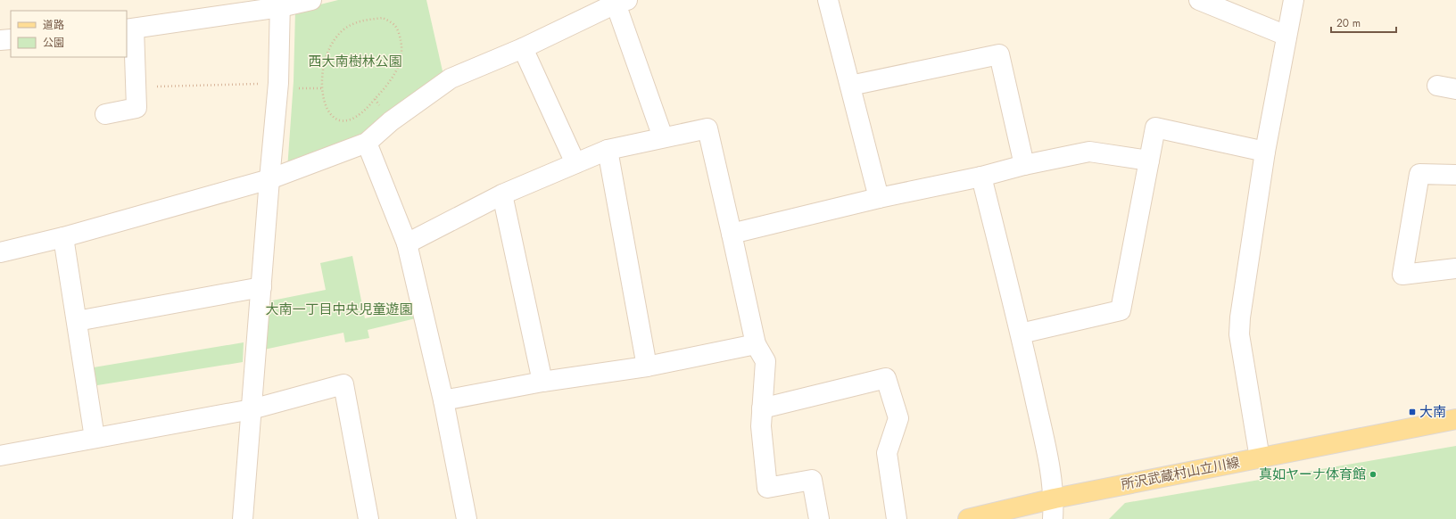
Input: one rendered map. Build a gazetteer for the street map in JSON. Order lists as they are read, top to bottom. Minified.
{"streets":{"main road":["所沢武蔵村山立川線"]},"parks":["西大南樹林公園","大南一丁目中央児童遊園"],"places":{"transit":["大南"],"other":["真如ヤーナ体育館"]},"legend":["道路","公園"],"scale_bar":"20 m"}
